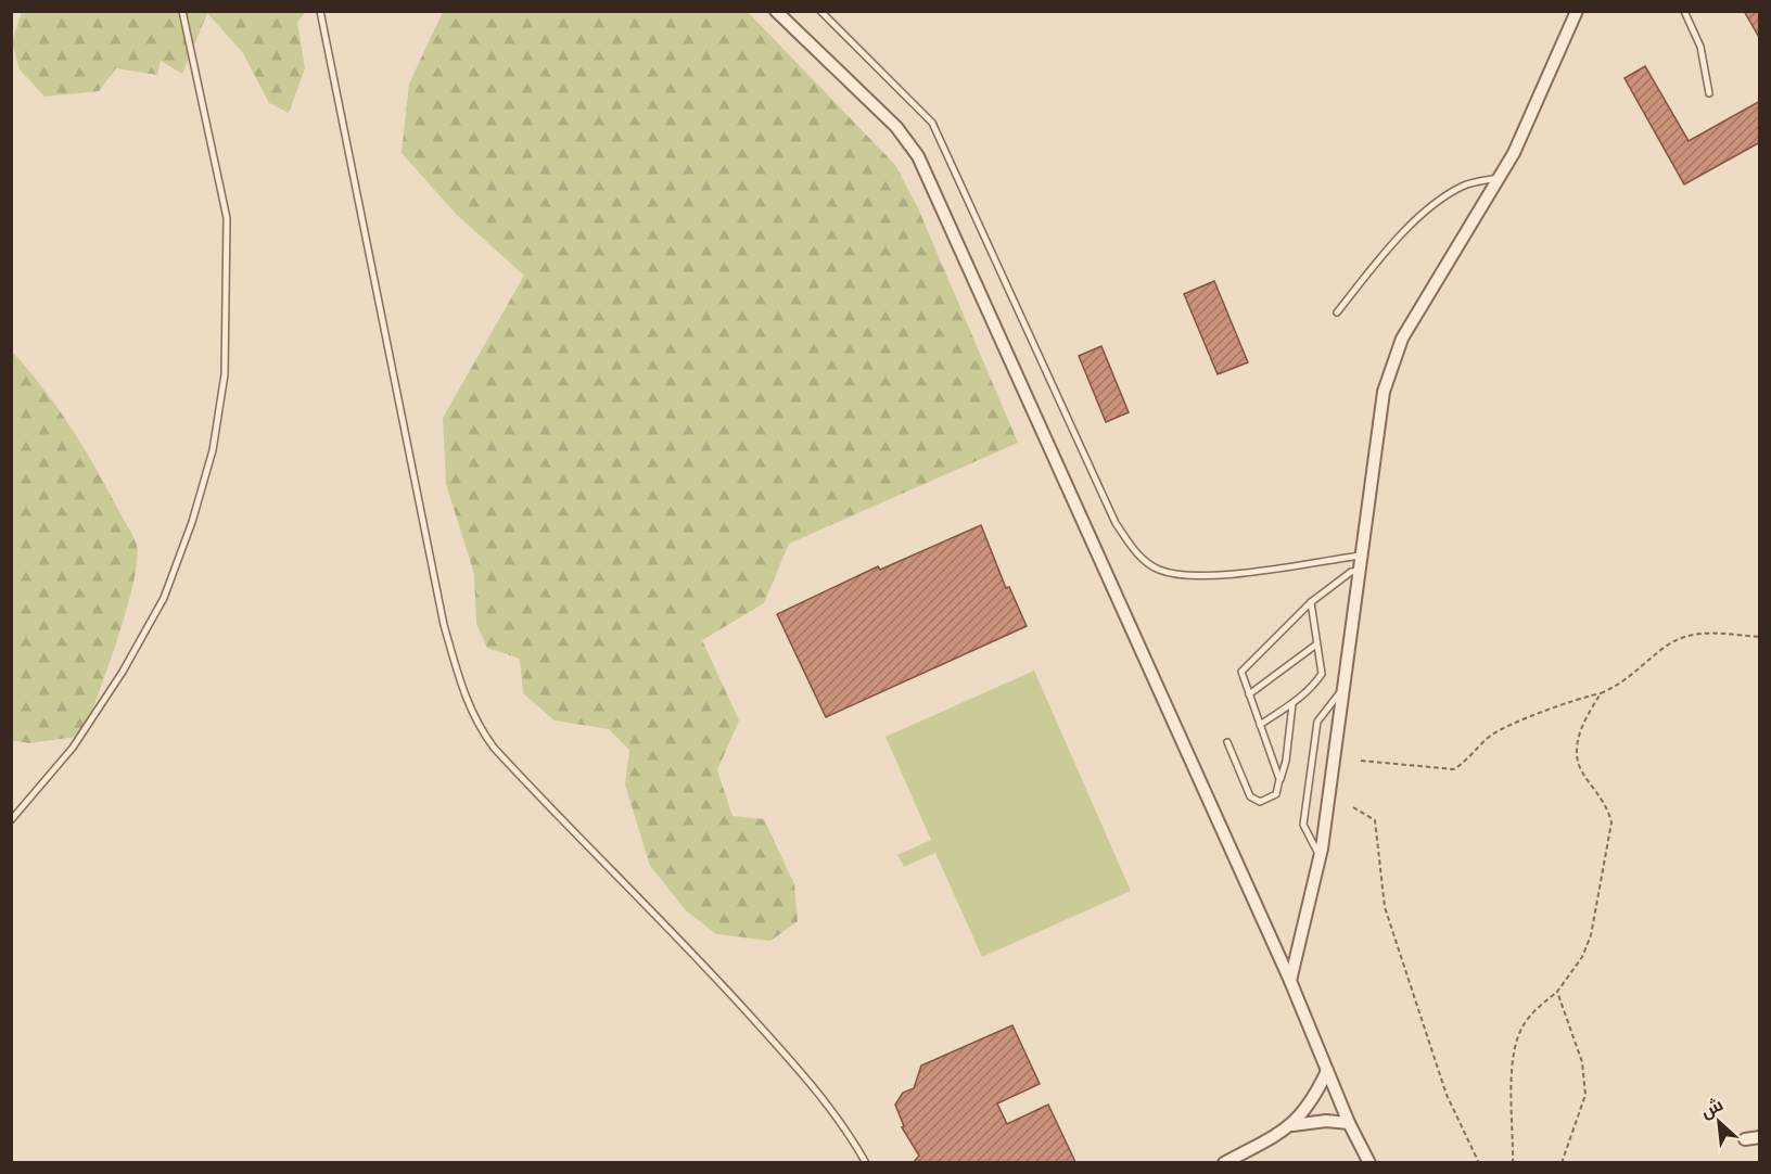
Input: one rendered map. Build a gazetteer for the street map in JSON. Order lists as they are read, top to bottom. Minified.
{"north":"top left"}
